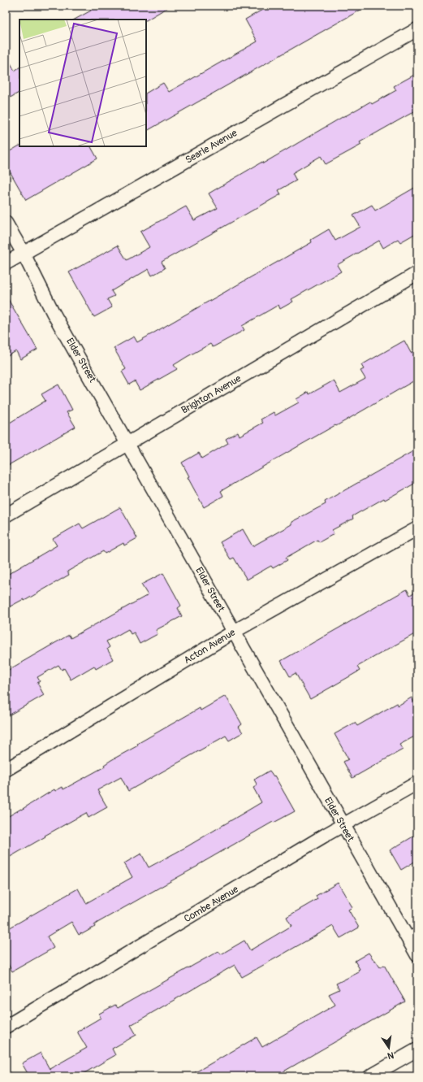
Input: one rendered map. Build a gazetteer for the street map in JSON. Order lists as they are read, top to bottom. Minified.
{"streets":{"street":["Searle Avenue","Elder Street","Brighton Avenue","Acton Avenue","Combe Avenue"]},"crossings":[["Searle Avenue","Elder Street"],["Elder Street","Brighton Avenue"],["Elder Street","Acton Avenue"],["Elder Street","Combe Avenue"]],"north":"bottom"}
